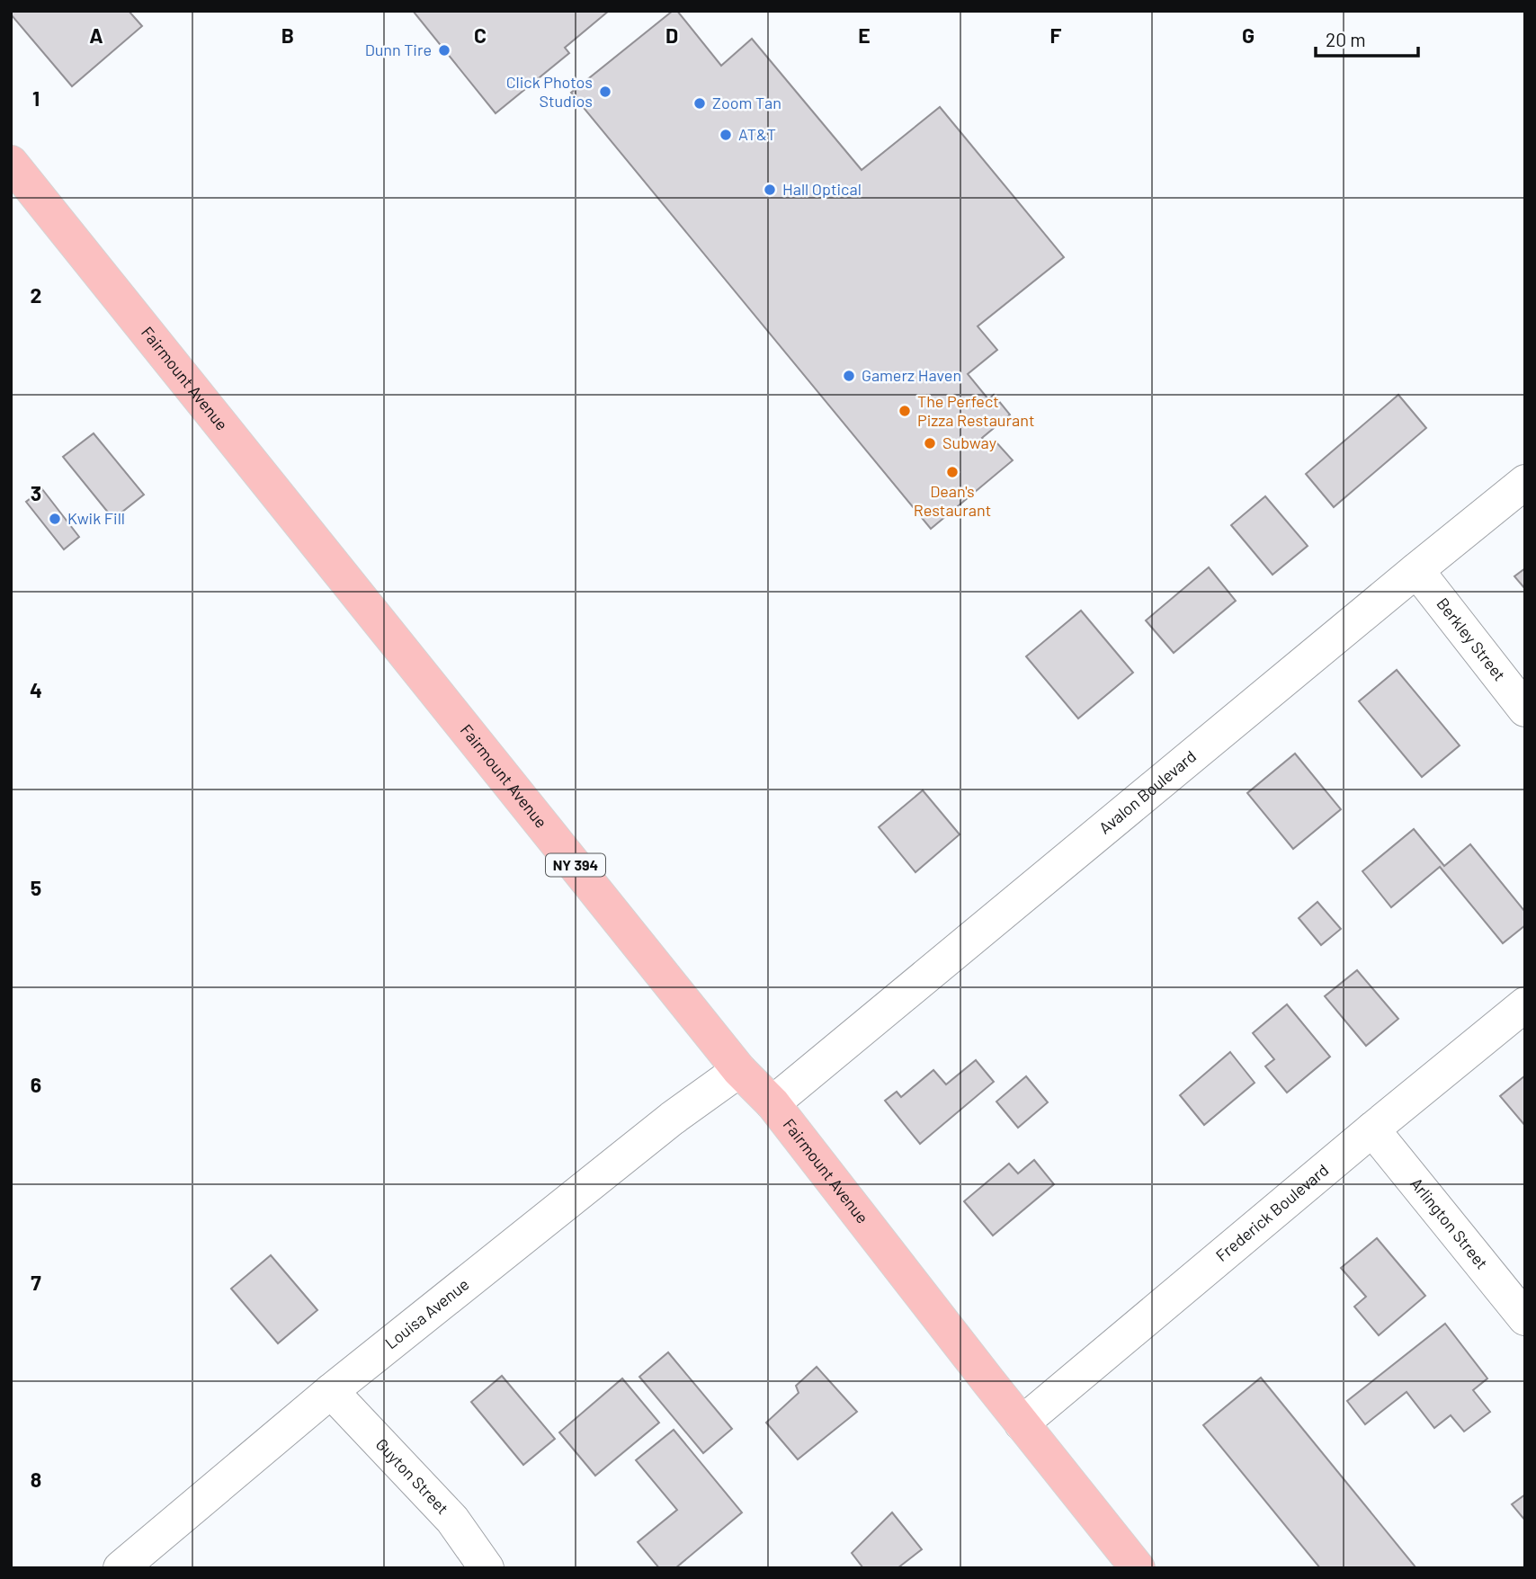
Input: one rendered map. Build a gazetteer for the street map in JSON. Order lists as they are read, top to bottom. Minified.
{"streets":{"main road":["Fairmount Avenue","NY 394"],"street":["Berkley Street","Avalon Boulevard","Frederick Boulevard","Arlington Street","Louisa Avenue","Guyton Street"]},"crossings":[["Fairmount Avenue","Avalon Boulevard"],["Fairmount Avenue","Frederick Boulevard"],["Fairmount Avenue","Louisa Avenue"],["Berkley Street","Avalon Boulevard"],["Frederick Boulevard","Arlington Street"],["Louisa Avenue","Guyton Street"]],"places":["Dunn Tire","Click Photos Studios","Zoom Tan","AT&T","Hall Optical","Gamerz Haven","The Perfect Pizza Restaurant","Subway","Dean's Restaurant","Kwik Fill"],"scale_bar":"20 m","grid":{"columns":["A","B","C","D","E","F","G"],"rows":["1","2","3","4","5","6","7","8"]}}
